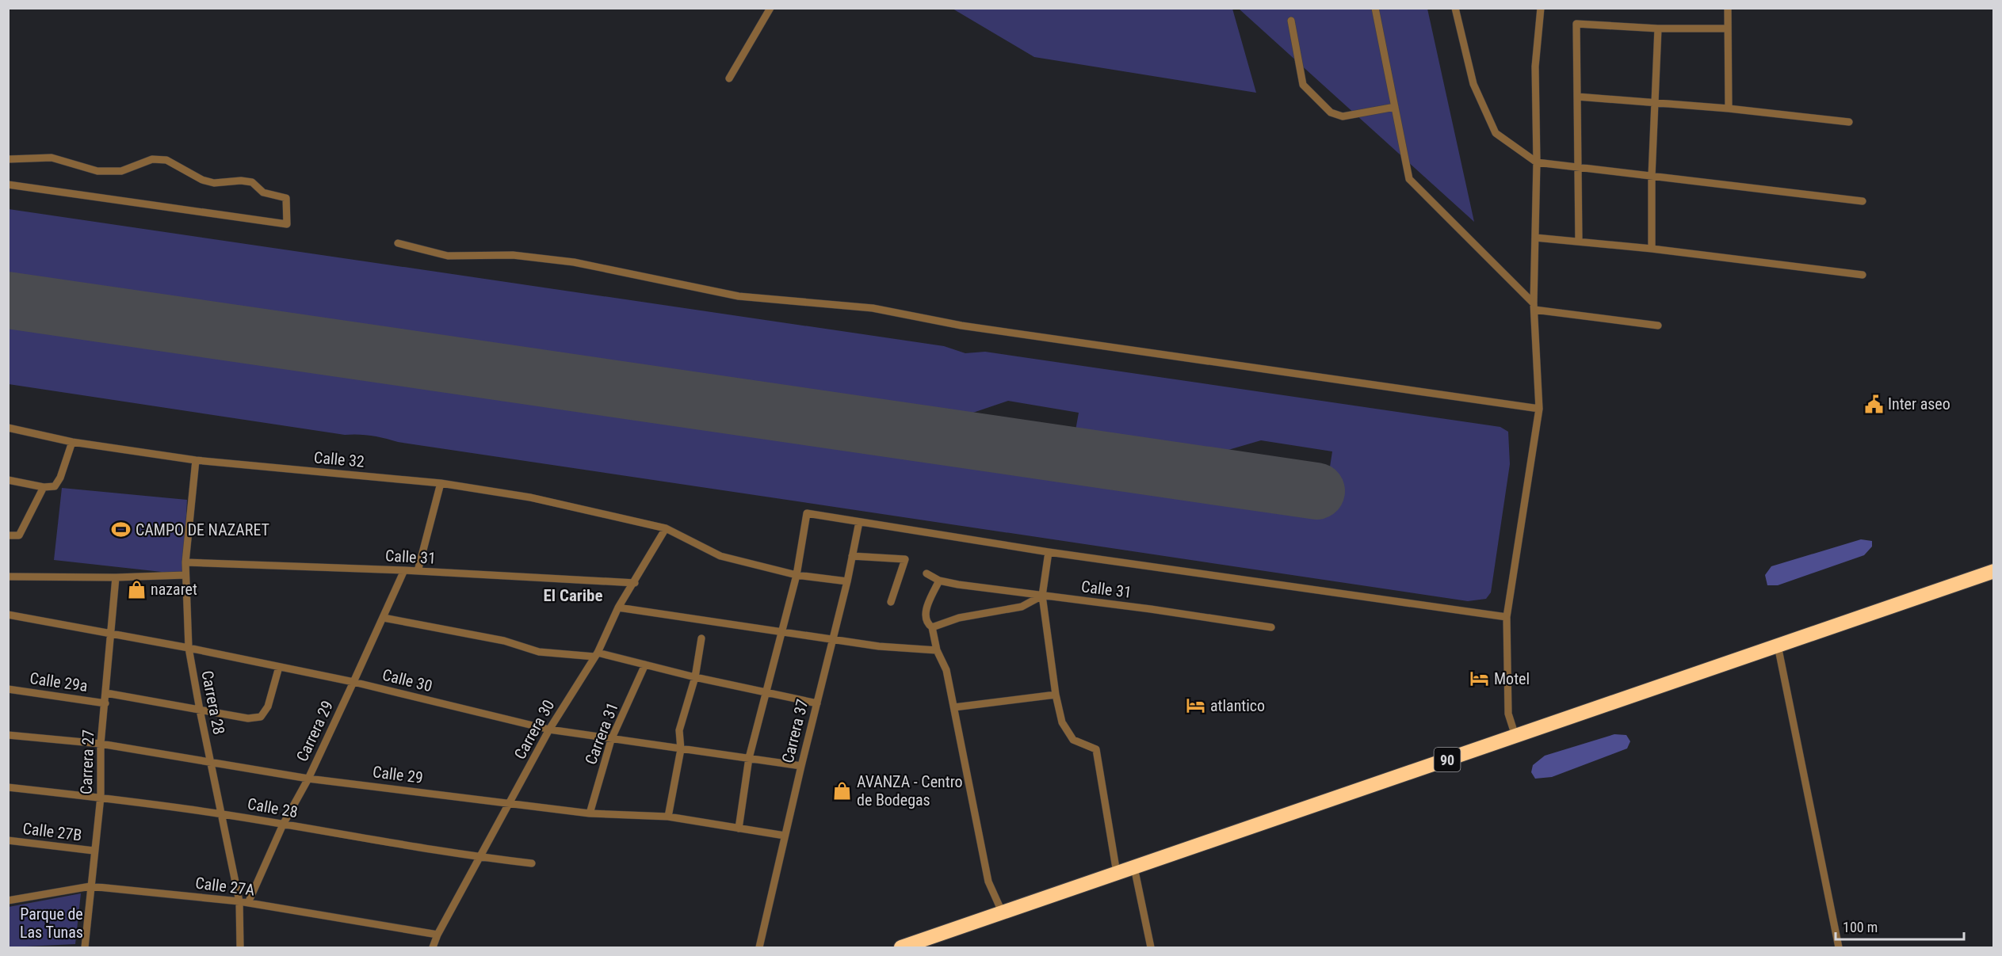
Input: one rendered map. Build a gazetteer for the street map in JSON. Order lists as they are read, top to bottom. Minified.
{"streets":{"highway":["90"],"street":["Calle 32","Calle 31","Calle 30","Calle 29a","Carrera 28","Carrera 30","Carrera 29","Carrera 37","Carrera 31","Carrera 27","Calle 29","Calle 28","Calle 27B","Calle 27A"]},"crossings":[["Calle 32","Carrera 28"],["Calle 32","Carrera 30"],["Calle 32","Carrera 37"],["Calle 31","Carrera 28"],["Calle 31","Carrera 30"],["Calle 31","Carrera 29"],["Calle 30","Carrera 28"],["Calle 30","Carrera 30"],["Calle 30","Carrera 29"],["Calle 30","Carrera 37"],["Calle 30","Carrera 31"],["Calle 30","Carrera 27"],["Calle 29a","Carrera 27"],["Carrera 28","Calle 29"],["Carrera 28","Calle 28"],["Carrera 28","Calle 27A"],["Carrera 30","Calle 29"],["Carrera 30","Calle 28"],["Carrera 30","Calle 27A"],["Carrera 29","Calle 29"],["Carrera 29","Calle 28"],["Carrera 29","Calle 27A"],["Carrera 37","Calle 29"],["Carrera 31","Calle 29"],["Carrera 27","Calle 29"],["Carrera 27","Calle 28"],["Carrera 27","Calle 27B"],["Carrera 27","Calle 27A"]],"districts":["El Caribe"],"parks":["Parque de Las Tunas"],"places":{"public building":["Inter aseo"],"sports":["CAMPO DE NAZARET"],"shop":["nazaret","AVANZA - Centro de Bodegas"],"hotel":["Motel","atlantico"]},"scale_bar":"100 m"}
